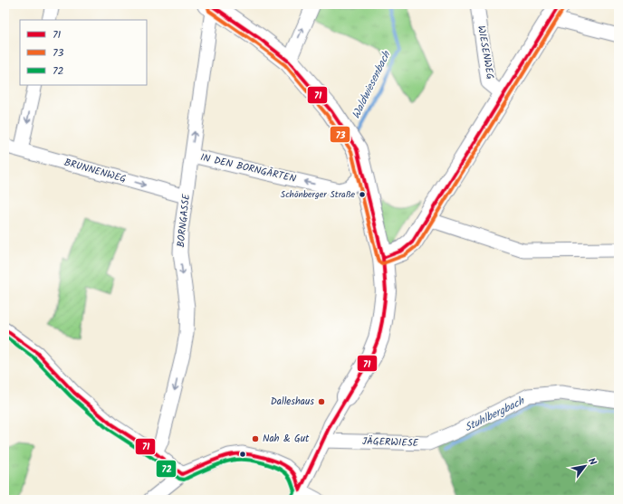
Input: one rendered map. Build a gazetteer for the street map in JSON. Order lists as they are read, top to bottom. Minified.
{"streets":{"street":["WIESENWEG","IN DEN BORNGÄRTEN","BRUNNENWEG","BORNGASSE","JÄGERWIESE"]},"crossings":[["IN DEN BORNGÄRTEN","BORNGASSE"],["BRUNNENWEG","BORNGASSE"]],"one_way":["IN DEN BORNGÄRTEN","BRUNNENWEG"],"water":["Waldwiesenbach","Stuhlbergbach"],"places":["Schönberger Straße","Dalleshaus","Nah & Gut"],"lines":["transit line 71","transit line 73","transit line 72"],"legend":["71","73","72"],"north":"top right"}
